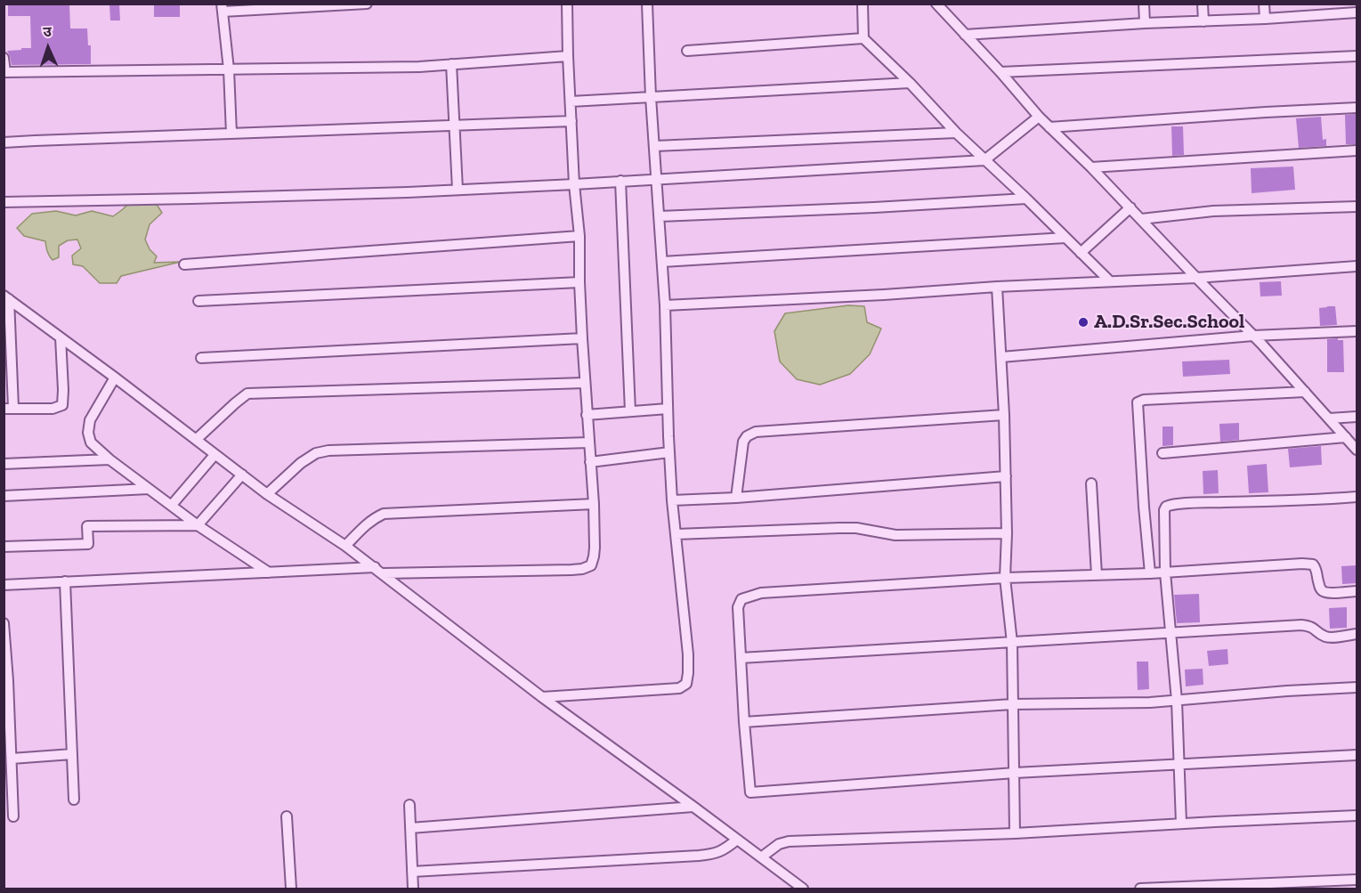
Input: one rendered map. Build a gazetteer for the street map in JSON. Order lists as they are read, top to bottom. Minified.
{"places":["A.D.Sr.Sec.School"],"north":"top"}
